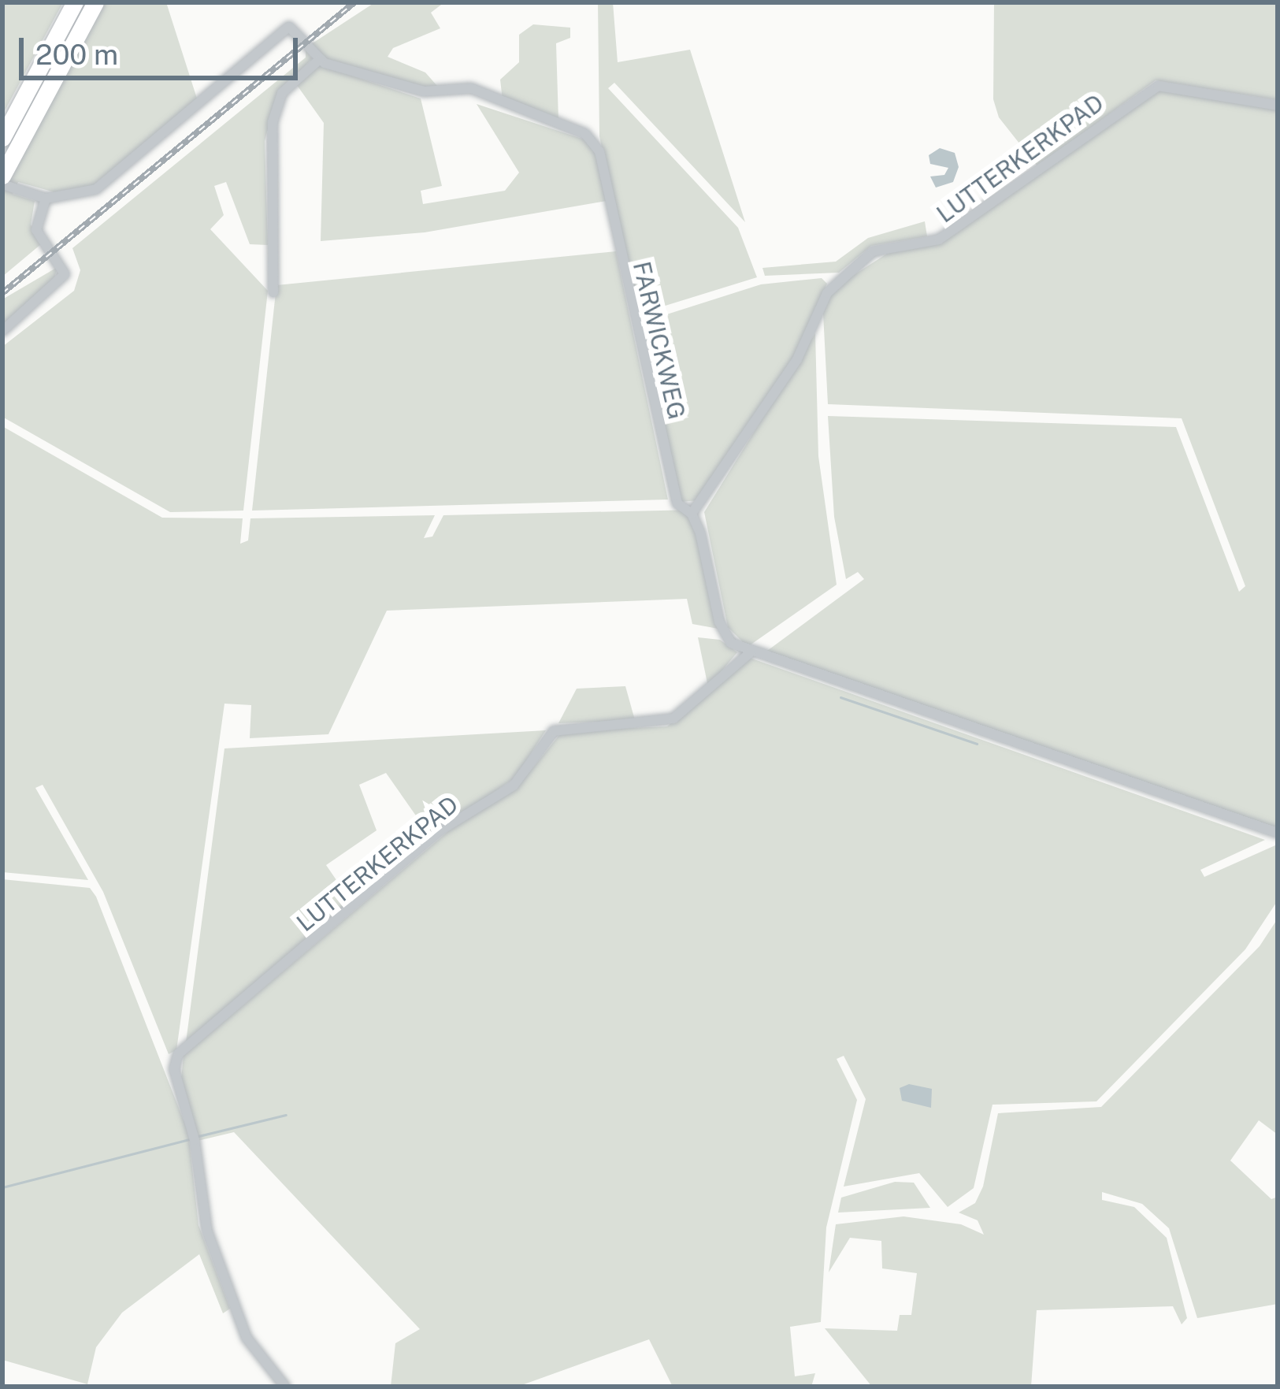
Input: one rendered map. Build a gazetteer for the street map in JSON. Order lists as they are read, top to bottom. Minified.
{"streets":{"street":["LUTTERKERKPAD","FARWICKWEG"]},"crossings":[["LUTTERKERKPAD","FARWICKWEG"]],"scale_bar":"200 m"}
